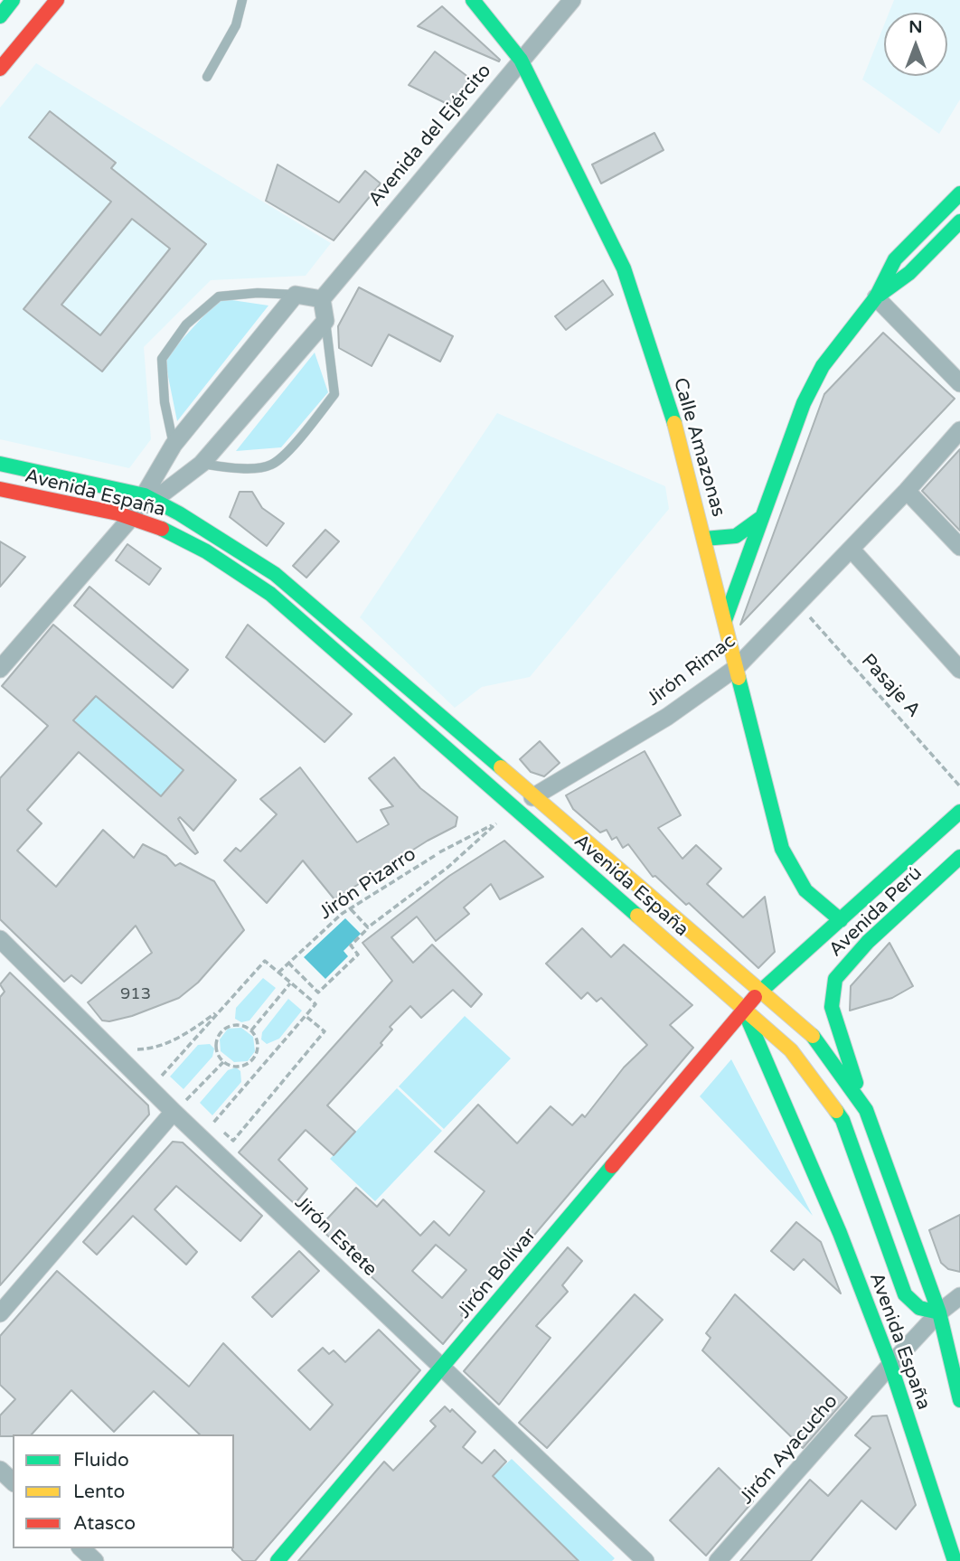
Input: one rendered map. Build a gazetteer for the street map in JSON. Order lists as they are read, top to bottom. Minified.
{"streets":{"main road":["Calle Amazonas","Avenida España","Avenida Perú","Jirón Bolívar"],"street":["Avenida del Ejército","Jirón Rimac","Jirón Estete","Jirón Ayacucho"],"path":["Pasaje A","Jirón Pizarro"]},"crossings":[["Avenida del Ejército","Calle Amazonas"],["Calle Amazonas","Jirón Rimac"],["Calle Amazonas","Avenida Perú"],["Avenida España","Jirón Rimac"],["Avenida España","Avenida Perú"],["Avenida España","Jirón Bolívar"],["Avenida España","Jirón Ayacucho"],["Jirón Rimac","Pasaje A"],["Avenida Perú","Jirón Bolívar"],["Jirón Estete","Jirón Bolívar"]],"house_numbers":["913"],"legend":["Fluido","Lento","Atasco"],"north":"top"}
